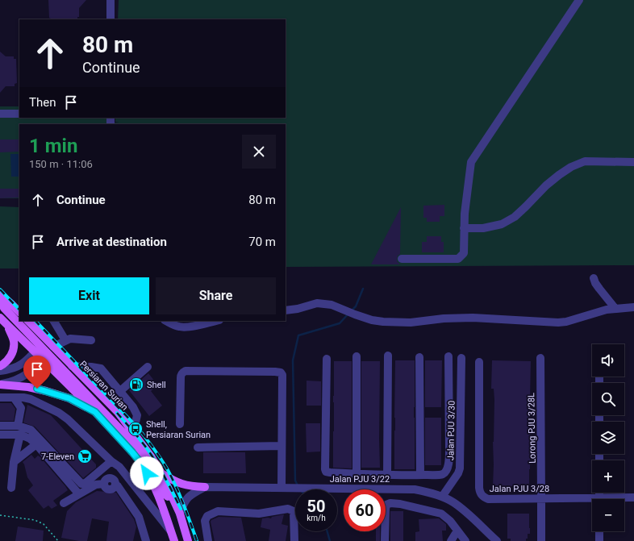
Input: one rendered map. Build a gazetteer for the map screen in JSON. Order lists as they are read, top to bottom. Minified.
{"streets":{"main road":["Persiaran Surian"],"street":["Lorong PJU 3/28L","Jalan PJU 3/30","Jalan PJU 3/22","Jalan PJU 3/28"]},"crossings":[["Lorong PJU 3/28L","Jalan PJU 3/28"],["Jalan PJU 3/30","Jalan PJU 3/22"]],"places":{"fuel station":["Shell"],"bus stop":["Shell, Persiaran Surian"],"supermarket":["7-Eleven"]},"page":{"turn":["80 m","Continue"],"then":"Then","heading":["1 min","150 m · 11:06"],"list":[{"name":"Continue","value":"80 m"},{"name":"Arrive at destination","value":"70 m"}],"buttons":["Exit","Share"],"map_buttons":["+","−"],"speed":"50 km/h","limit":"60"}}
